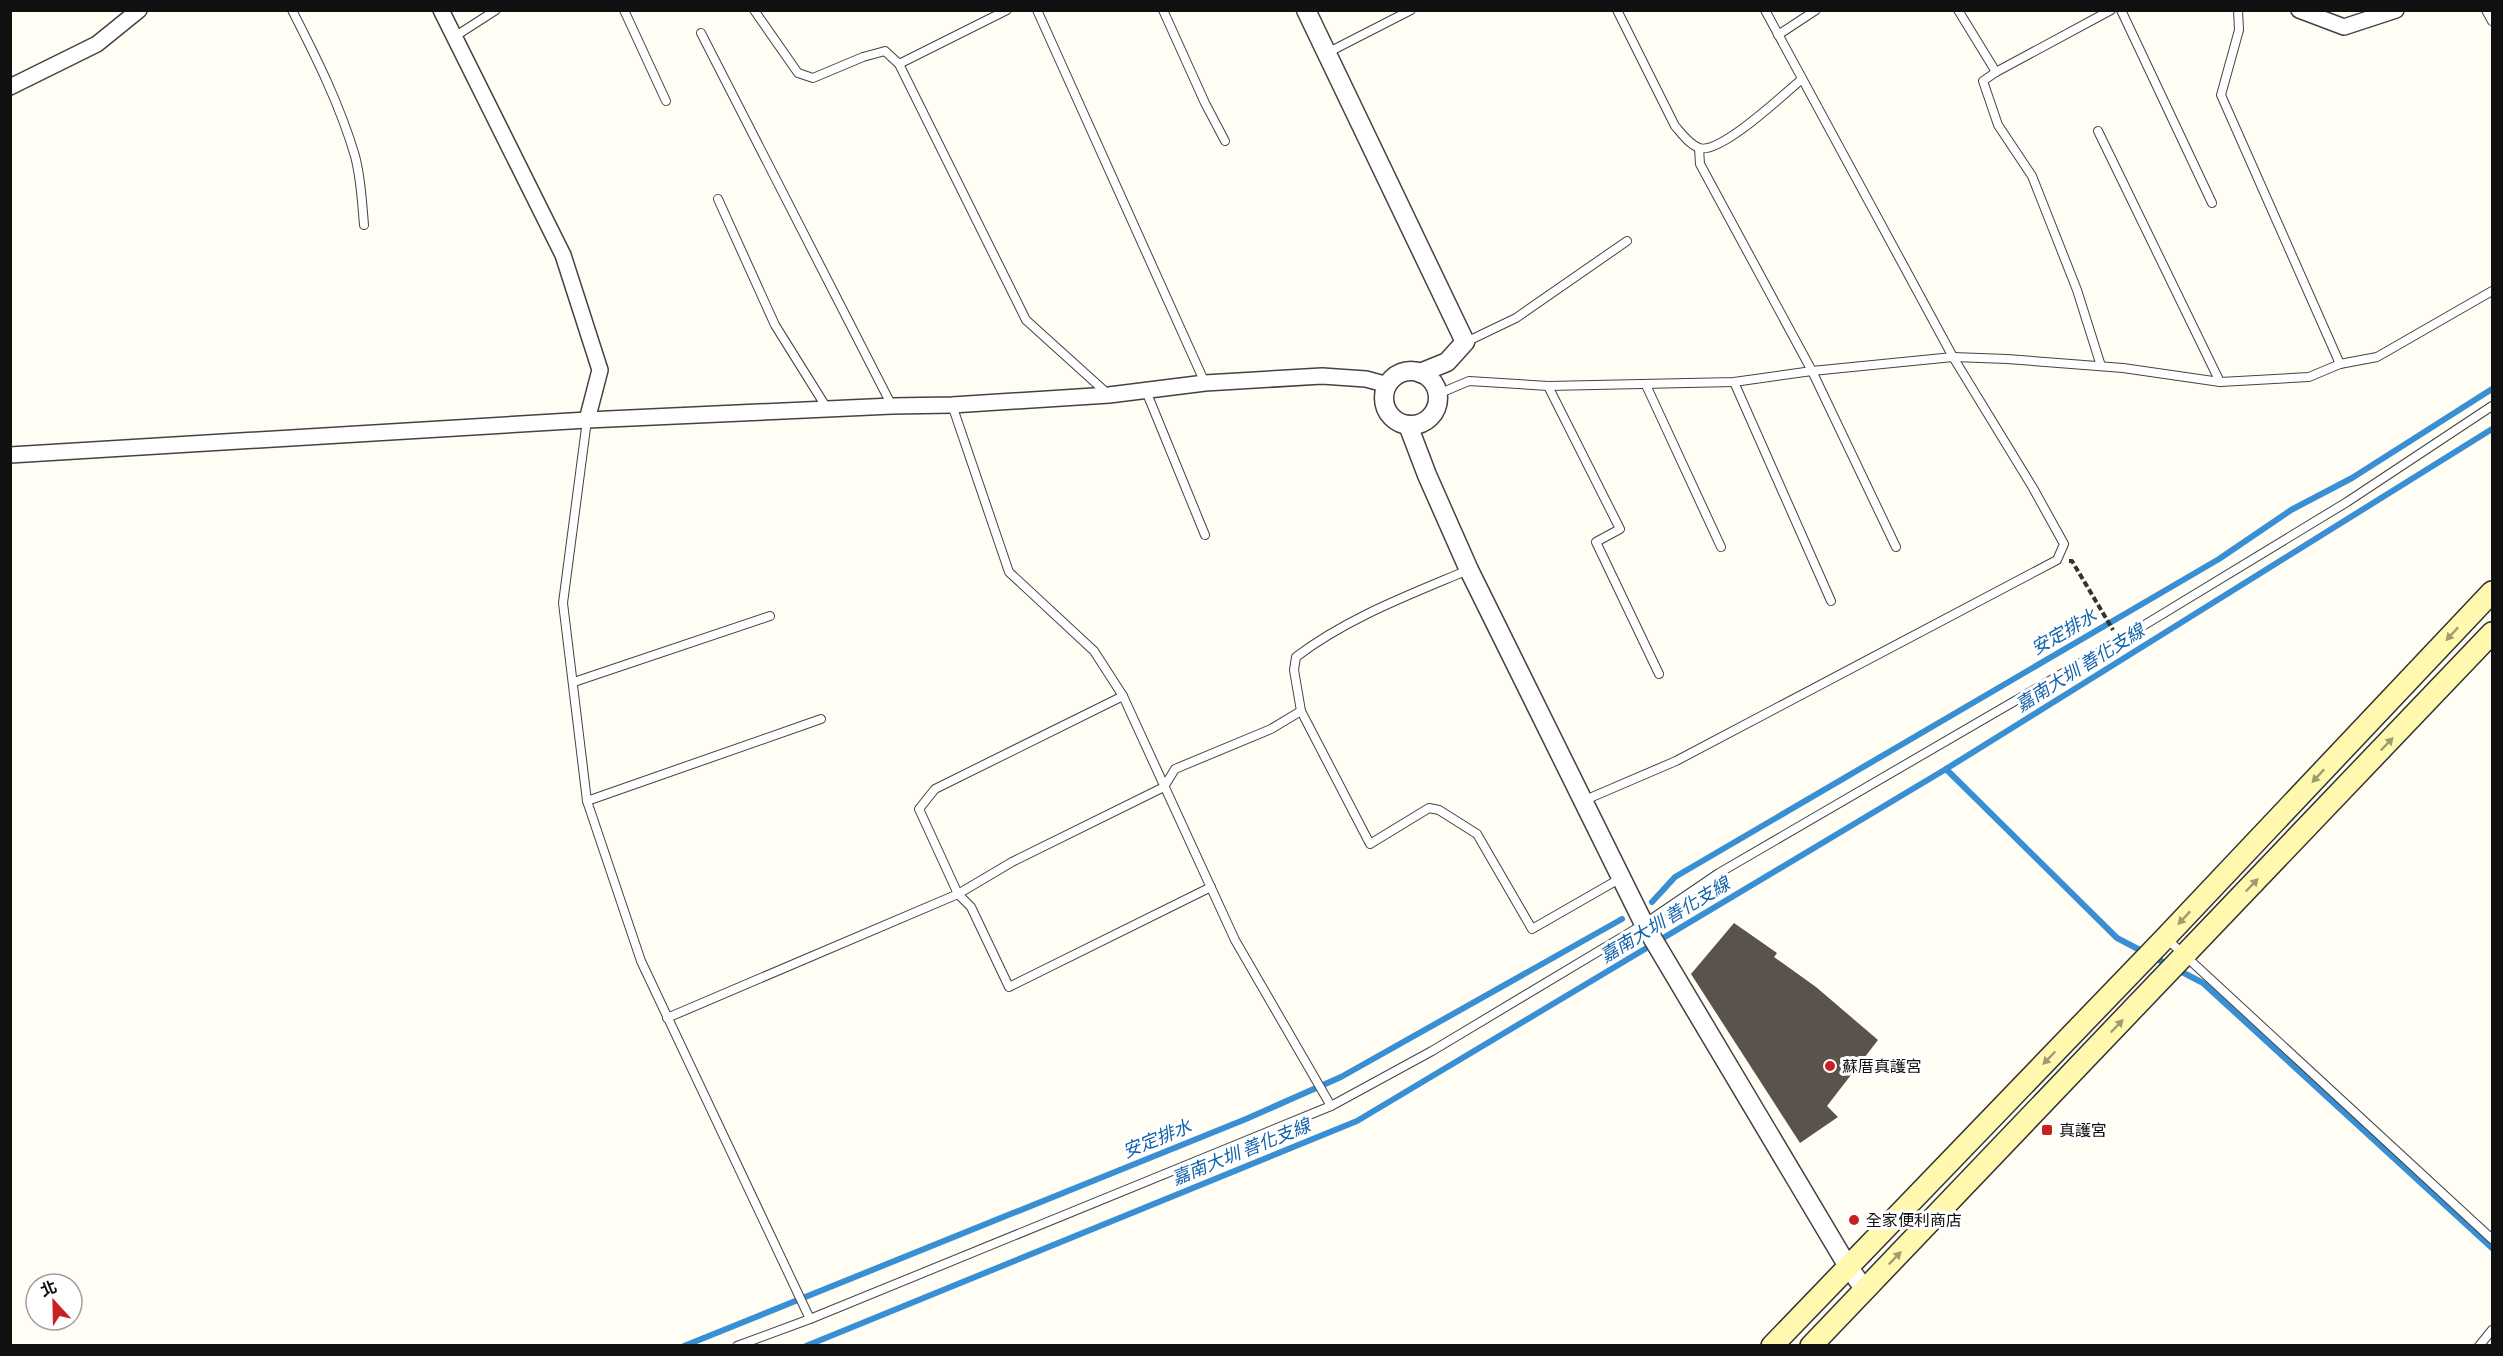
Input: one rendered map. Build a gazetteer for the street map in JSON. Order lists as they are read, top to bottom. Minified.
{"water":["安定排水","嘉南大圳 善化支線"],"places":{"other":["蘇厝真護宮","全家便利商店"],"transit":["真護宮"]},"north":"top"}
